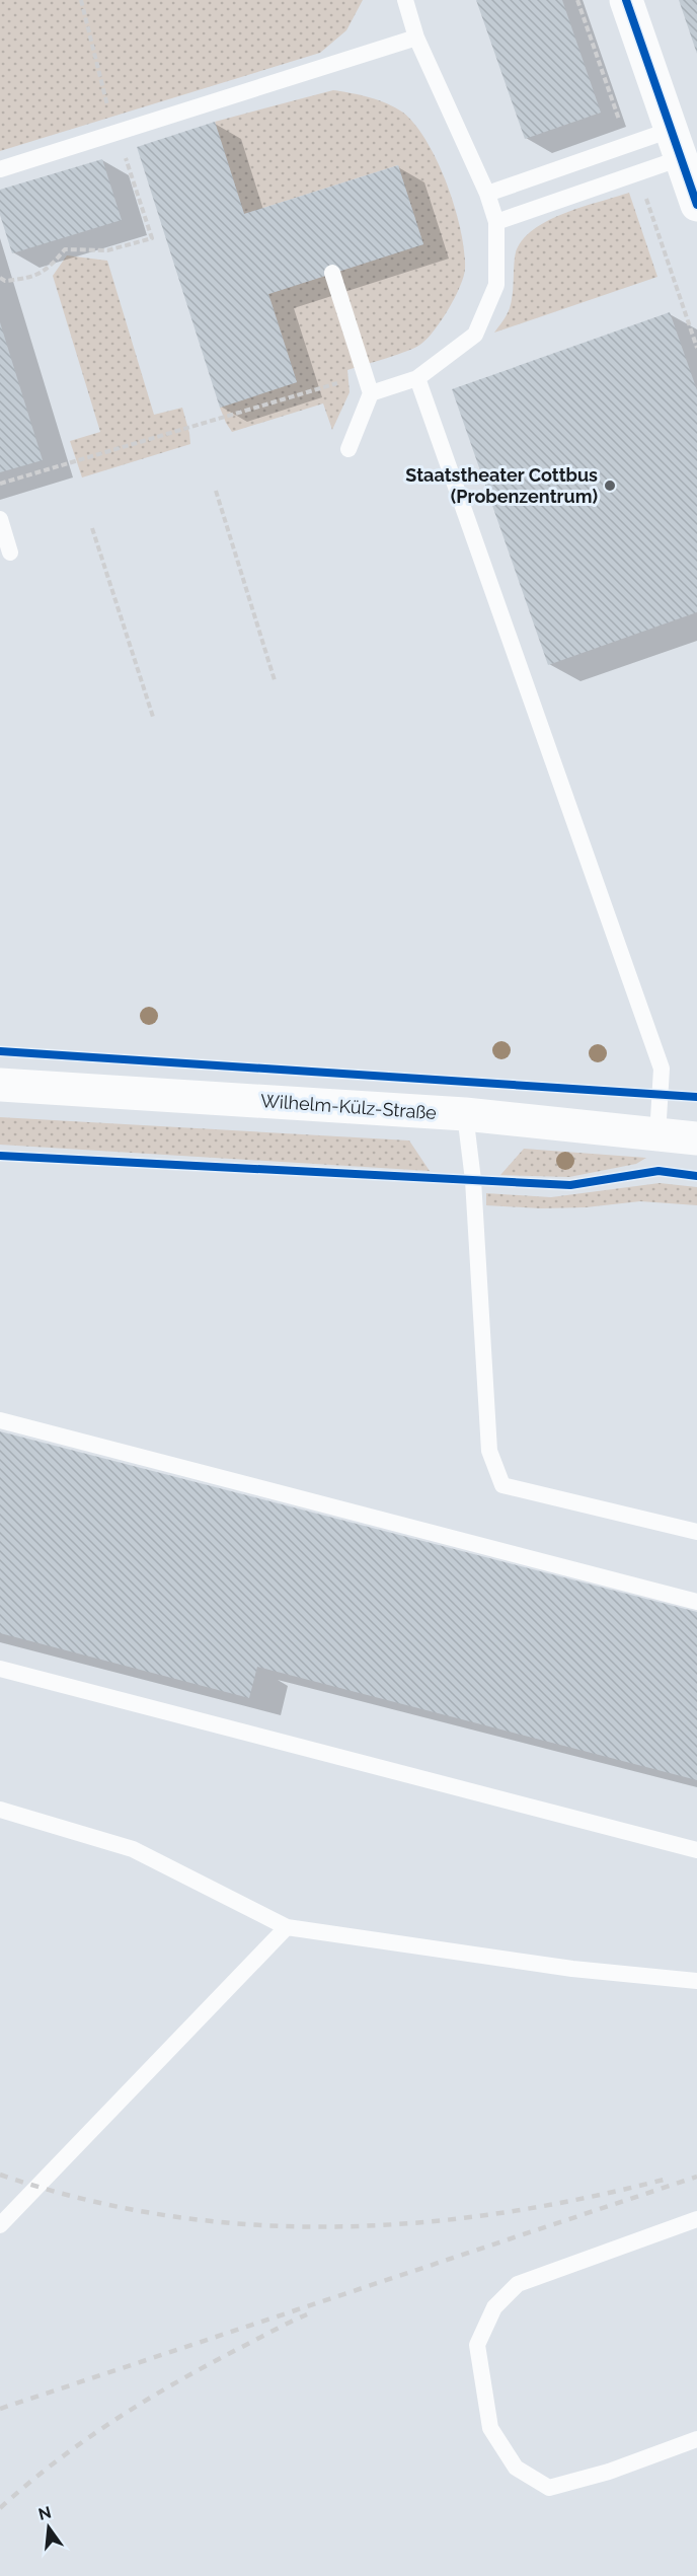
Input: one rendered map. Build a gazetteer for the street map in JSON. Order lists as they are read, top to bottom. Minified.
{"streets":{"main road":["Wilhelm-Külz-Straße"]},"places":["Staatstheater Cottbus (Probenzentrum)"],"north":"top"}
